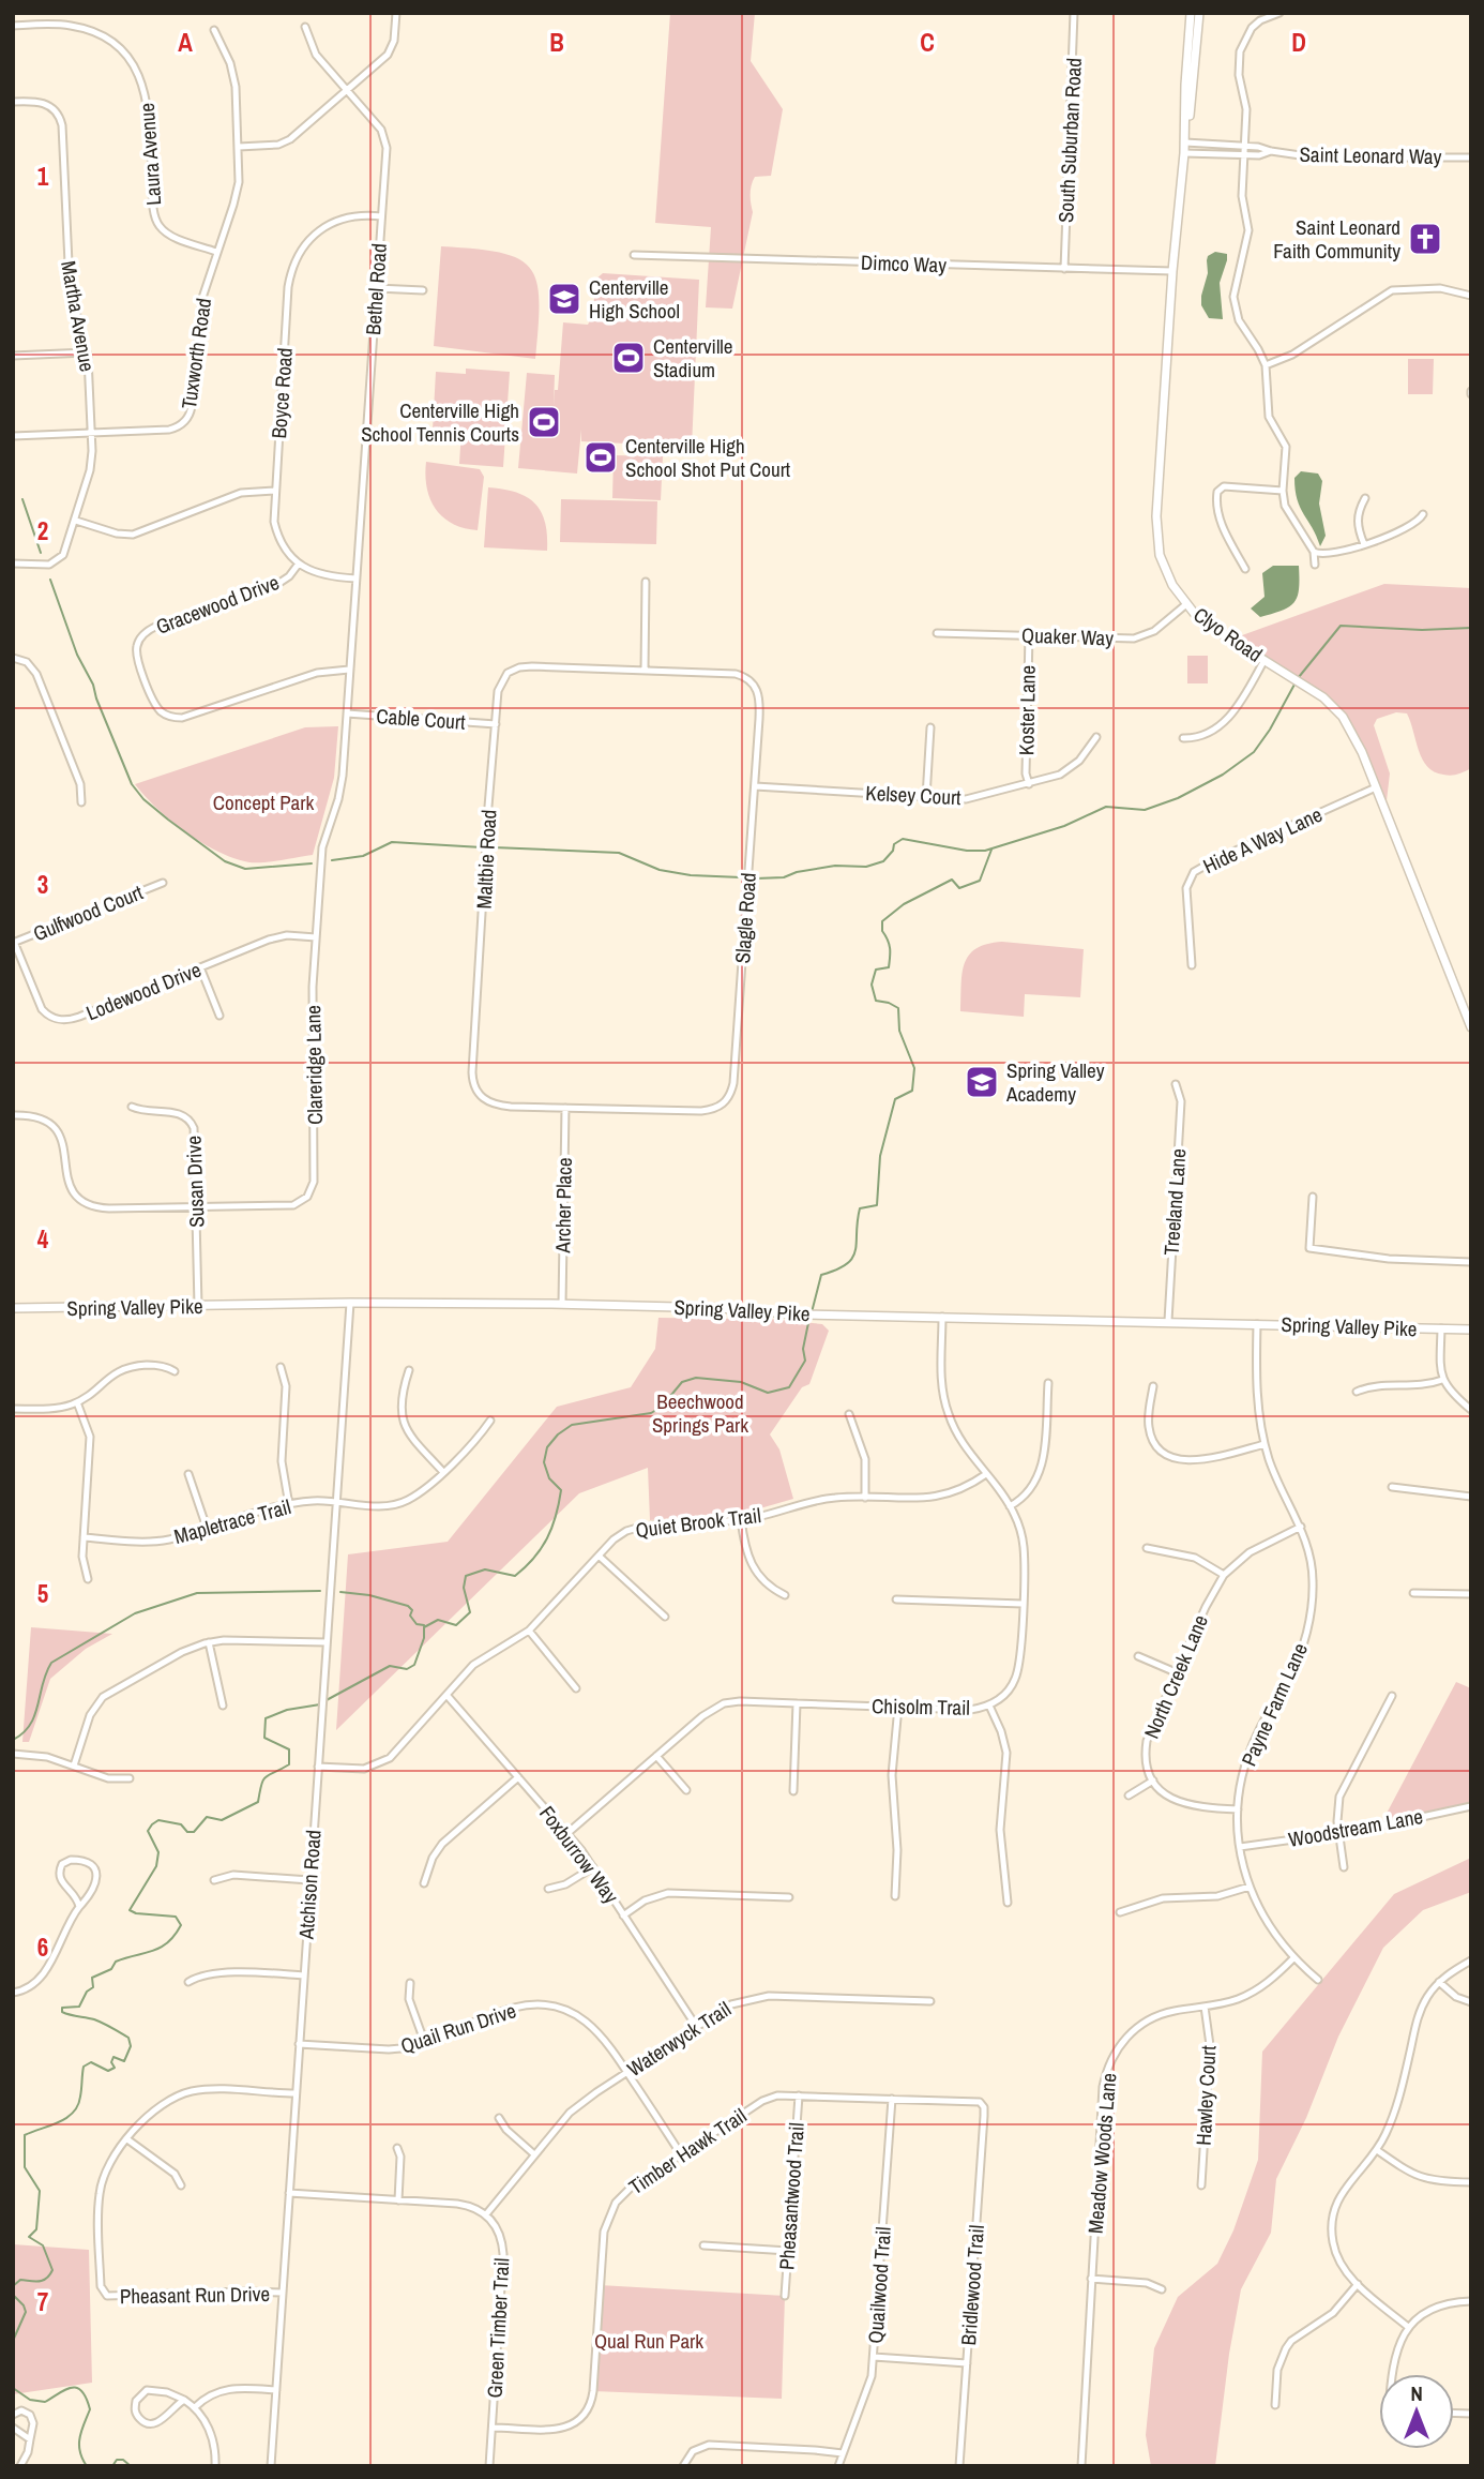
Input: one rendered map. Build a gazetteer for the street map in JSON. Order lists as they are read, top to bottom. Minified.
{"streets":{"street":["South Suburban Road","Laura Avenue","Saint Leonard Way","Dimco Way","Bethel Road","Martha Avenue","Tuxworth Road","Boyce Road","Gracewood Drive","Clyo Road","Quaker Way","Koster Lane","Cable Court","Kelsey Court","Hide A Way Lane","Maltbie Road","Gulfwood Court","Slagle Road","Lodewood Drive","Clareridge Lane","Susan Drive","Treeland Lane","Archer Place","Spring Valley Pike","Mapletrace Trail","Quiet Brook Trail","North Creek Lane","Payne Farm Lane","Chisolm Trail","Woodstream Lane","Foxburrow Way","Atchison Road","Quail Run Drive","Waterwyck Trail","Hawley Court","Timber Hawk Trail","Meadow Woods Lane","Pheasantwood Trail","Quailwood Trail","Bridlewood Trail","Pheasant Run Drive","Green Timber Trail"]},"crossings":[["South Suburban Road","Dimco Way"],["Laura Avenue","Tuxworth Road"],["Saint Leonard Way","Clyo Road"],["Dimco Way","Clyo Road"],["Bethel Road","Boyce Road"],["Bethel Road","Clareridge Lane"],["Martha Avenue","Tuxworth Road"],["Boyce Road","Gracewood Drive"],["Gracewood Drive","Clareridge Lane"],["Clyo Road","Quaker Way"],["Clyo Road","Hide A Way Lane"],["Quaker Way","Koster Lane"],["Koster Lane","Kelsey Court"],["Cable Court","Maltbie Road"],["Cable Court","Clareridge Lane"],["Kelsey Court","Slagle Road"],["Maltbie Road","Slagle Road"],["Maltbie Road","Archer Place"],["Gulfwood Court","Lodewood Drive"],["Slagle Road","Archer Place"],["Lodewood Drive","Clareridge Lane"],["Clareridge Lane","Susan Drive"],["Susan Drive","Spring Valley Pike"],["Treeland Lane","Spring Valley Pike"],["Archer Place","Spring Valley Pike"],["Spring Valley Pike","Payne Farm Lane"],["Spring Valley Pike","Chisolm Trail"],["Spring Valley Pike","Atchison Road"],["Mapletrace Trail","Atchison Road"],["Quiet Brook Trail","Chisolm Trail"],["Quiet Brook Trail","Foxburrow Way"],["Quiet Brook Trail","Atchison Road"],["North Creek Lane","Payne Farm Lane"],["Payne Farm Lane","Woodstream Lane"],["Payne Farm Lane","Meadow Woods Lane"],["Chisolm Trail","Foxburrow Way"],["Foxburrow Way","Waterwyck Trail"],["Atchison Road","Quail Run Drive"],["Atchison Road","Pheasant Run Drive"],["Quail Run Drive","Waterwyck Trail"],["Quail Run Drive","Timber Hawk Trail"],["Waterwyck Trail","Green Timber Trail"],["Hawley Court","Meadow Woods Lane"],["Timber Hawk Trail","Pheasantwood Trail"],["Timber Hawk Trail","Quailwood Trail"],["Timber Hawk Trail","Bridlewood Trail"],["Timber Hawk Trail","Green Timber Trail"]],"parks":["Concept Park","Beechwood Springs Park","Qual Run Park"],"places":{"church":["Saint Leonard Faith Community"],"school or university":["Centerville High School","Spring Valley Academy"],"sports":["Centerville Stadium","Centerville High School Tennis Courts","Centerville High School Shot Put Court"]},"north":"top","grid":{"columns":["A","B","C","D"],"rows":["1","2","3","4","5","6","7"]}}
